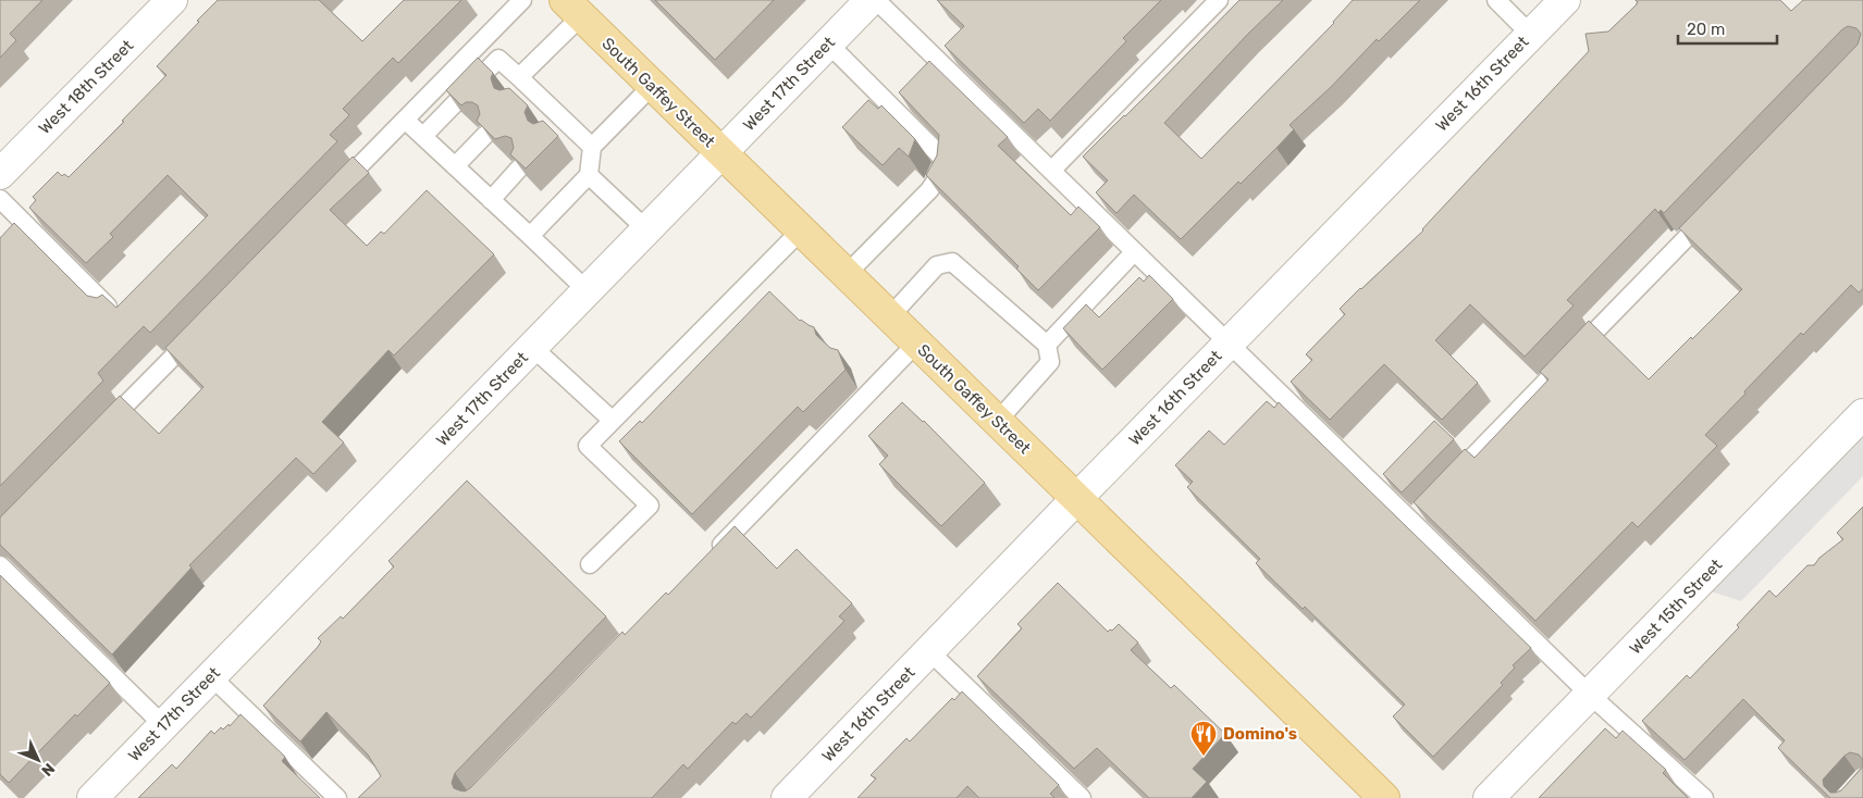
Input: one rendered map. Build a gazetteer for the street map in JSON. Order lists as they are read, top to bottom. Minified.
{"streets":{"main road":["South Gaffey Street"],"street":["West 17th Street","West 16th Street","West 18th Street","West 15th Street"]},"crossings":[["West 17th Street","South Gaffey Street"],["West 16th Street","South Gaffey Street"]],"places":{"restaurant":["Domino's"]},"scale_bar":"20 m","north":"bottom right"}
